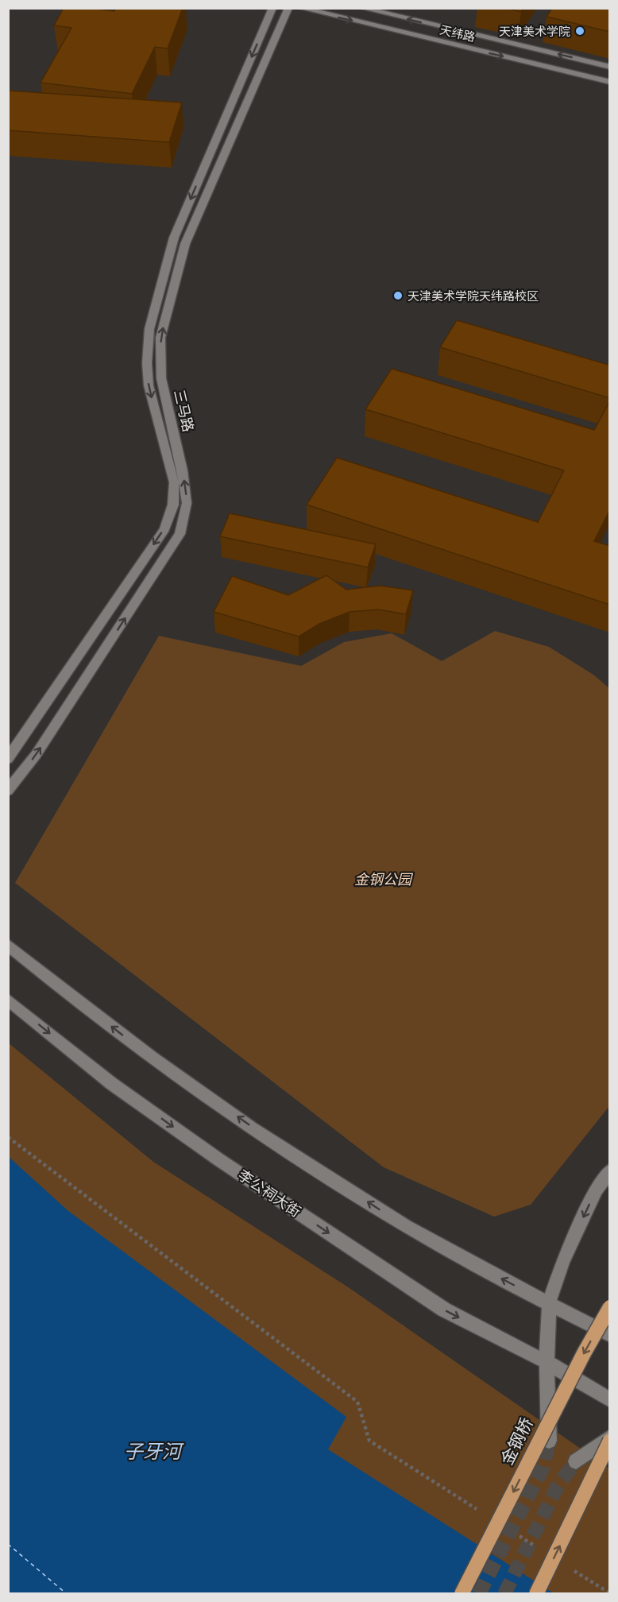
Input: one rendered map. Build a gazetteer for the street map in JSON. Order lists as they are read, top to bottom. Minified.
{"streets":{"main road":["金钢桥"],"street":["天纬路","三马路","李公祠大街"]},"water":["子牙河"],"parks":["金钢公园"],"places":["天津美术学院","天津美术学院天纬路校区"]}
